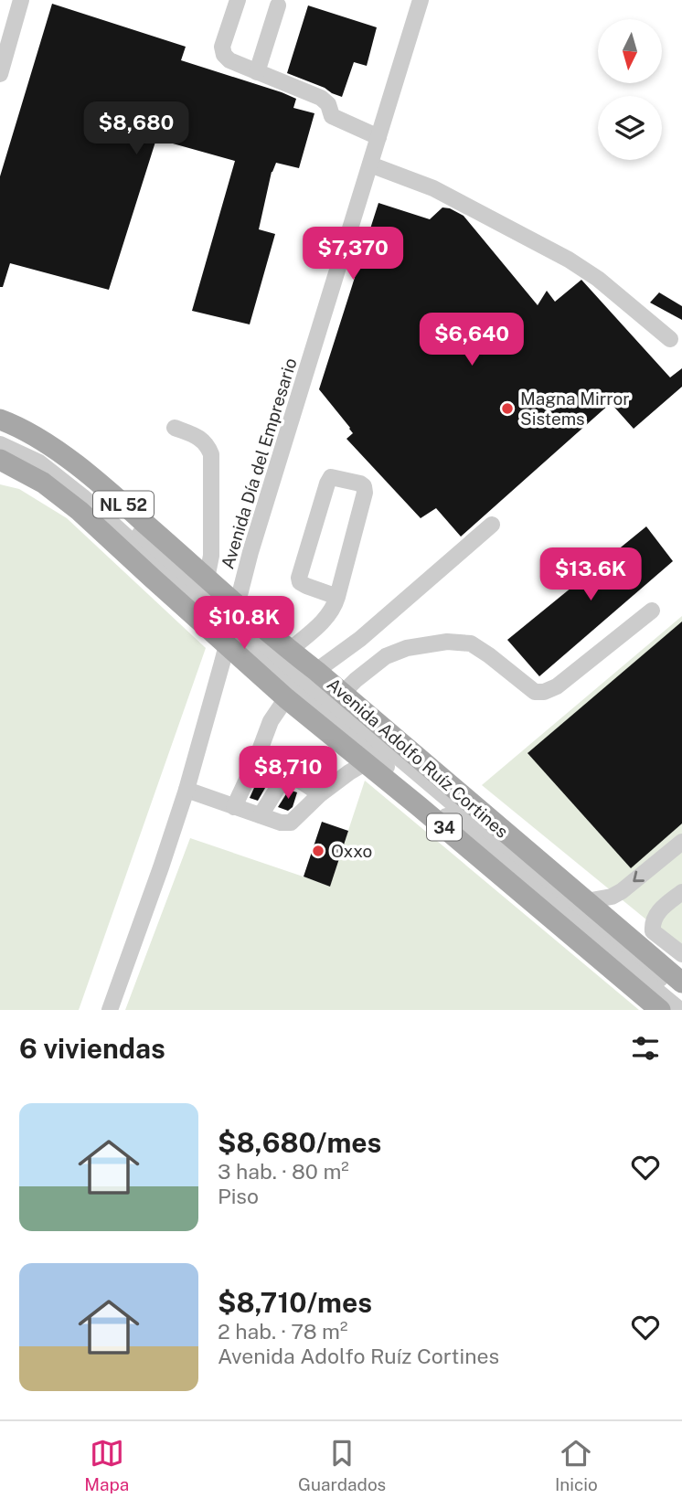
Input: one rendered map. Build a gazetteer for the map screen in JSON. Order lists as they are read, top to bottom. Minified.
{"streets":{"main road":["NL 52","Avenida Adolfo Ruíz Cortines","34"],"street":["Avenida Día del Empresario"]},"crossings":[["Avenida Día del Empresario","Avenida Adolfo Ruíz Cortines"]],"places":["Magna Mirror Sistems","Oxxo"],"north":"bottom","page":{"price":["$8,680","$7,370","$6,640","$13.6K","$10.8K","$8,710"],"heading":"6 viviendas","list":[{"name":"$8,680/mes","note":"3 hab. · 80 m² · Piso"},{"name":"$8,710/mes","note":"2 hab. · 78 m² · Avenida Adolfo Ruíz Cortines"}],"tabs":["Mapa","Guardados","Inicio"]}}
